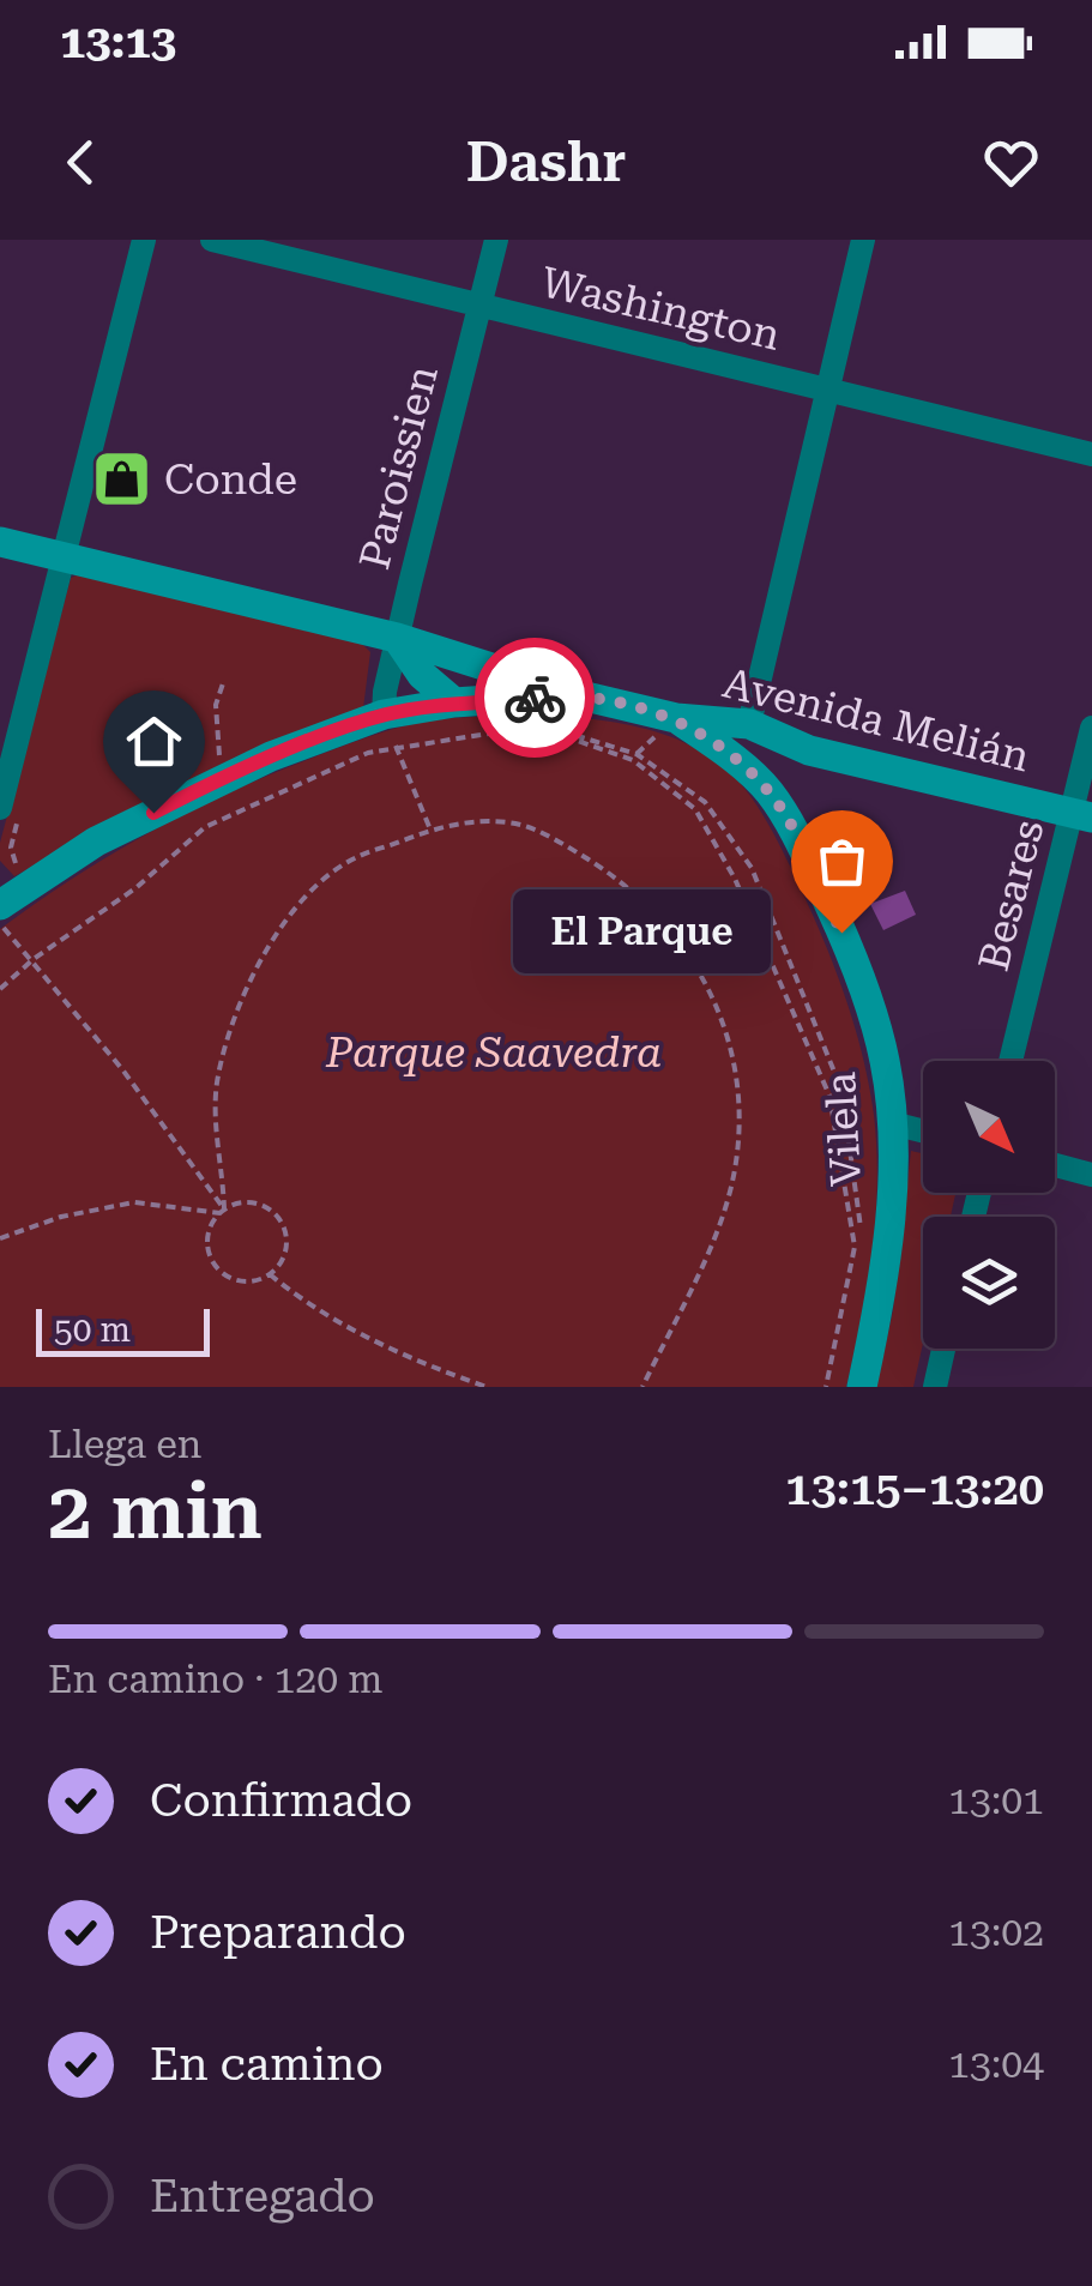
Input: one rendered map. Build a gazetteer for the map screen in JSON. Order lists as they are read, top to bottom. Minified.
{"streets":{"street":["Washington","Paroissien","Avenida Melián","Besares","Vilela"]},"crossings":[["Washington","Paroissien"],["Paroissien","Avenida Melián"],["Avenida Melián","Besares"],["Avenida Melián","Vilela"]],"parks":["Parque Saavedra"],"places":{"shop":["Conde"],"other":["El Parque"]},"scale_bar":"50 m","north":"bottom right","page":{"status":"13:13","header":"Dashr","bubble":"El Parque","scale":"50 m","heading":["2 min","Llega en","13:15–13:20"],"bar":"En camino · 120 m","list":[["Confirmado","13:01"],["Preparando","13:02"],["En camino","13:04"],"Entregado"]}}
